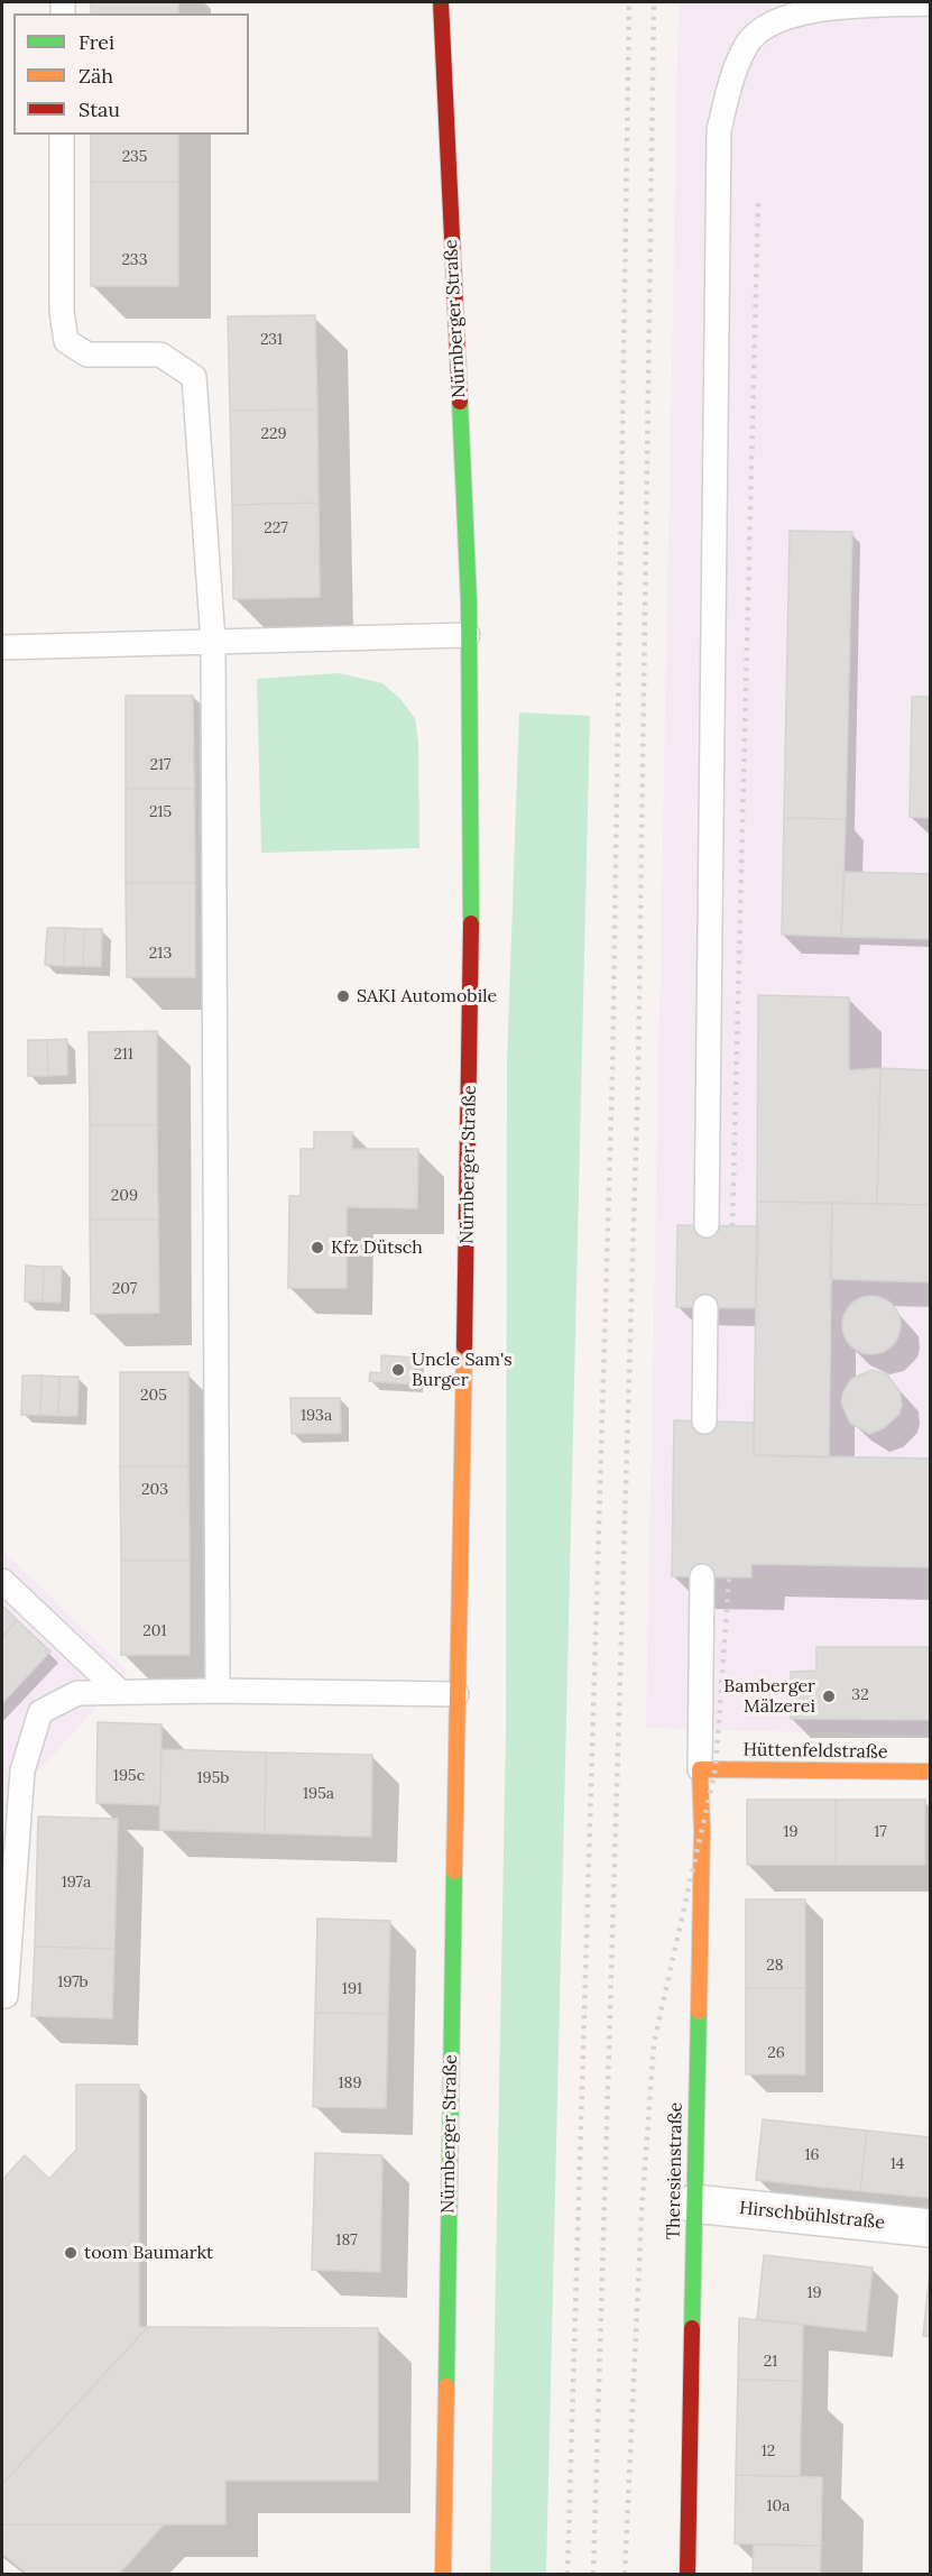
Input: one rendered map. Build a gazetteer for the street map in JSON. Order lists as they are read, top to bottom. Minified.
{"streets":{"street":["Nürnberger Straße","Hüttenfeldstraße","Theresienstraße","Hirschbühlstraße"]},"crossings":[["Hüttenfeldstraße","Theresienstraße"],["Theresienstraße","Hirschbühlstraße"]],"places":["SAKI Automobile","Kfz Dütsch","Uncle Sam's Burger","Bamberger Mälzerei","toom Baumarkt"],"house_numbers":["235","233","231","229","227","217","215","213","211","209","207","205","193a","203","201","32","195c","195b","195a","19","17","197a","28","197b","191","26","189","16","14","187","19","21","12","10a"],"legend":["Frei","Zäh","Stau"]}
